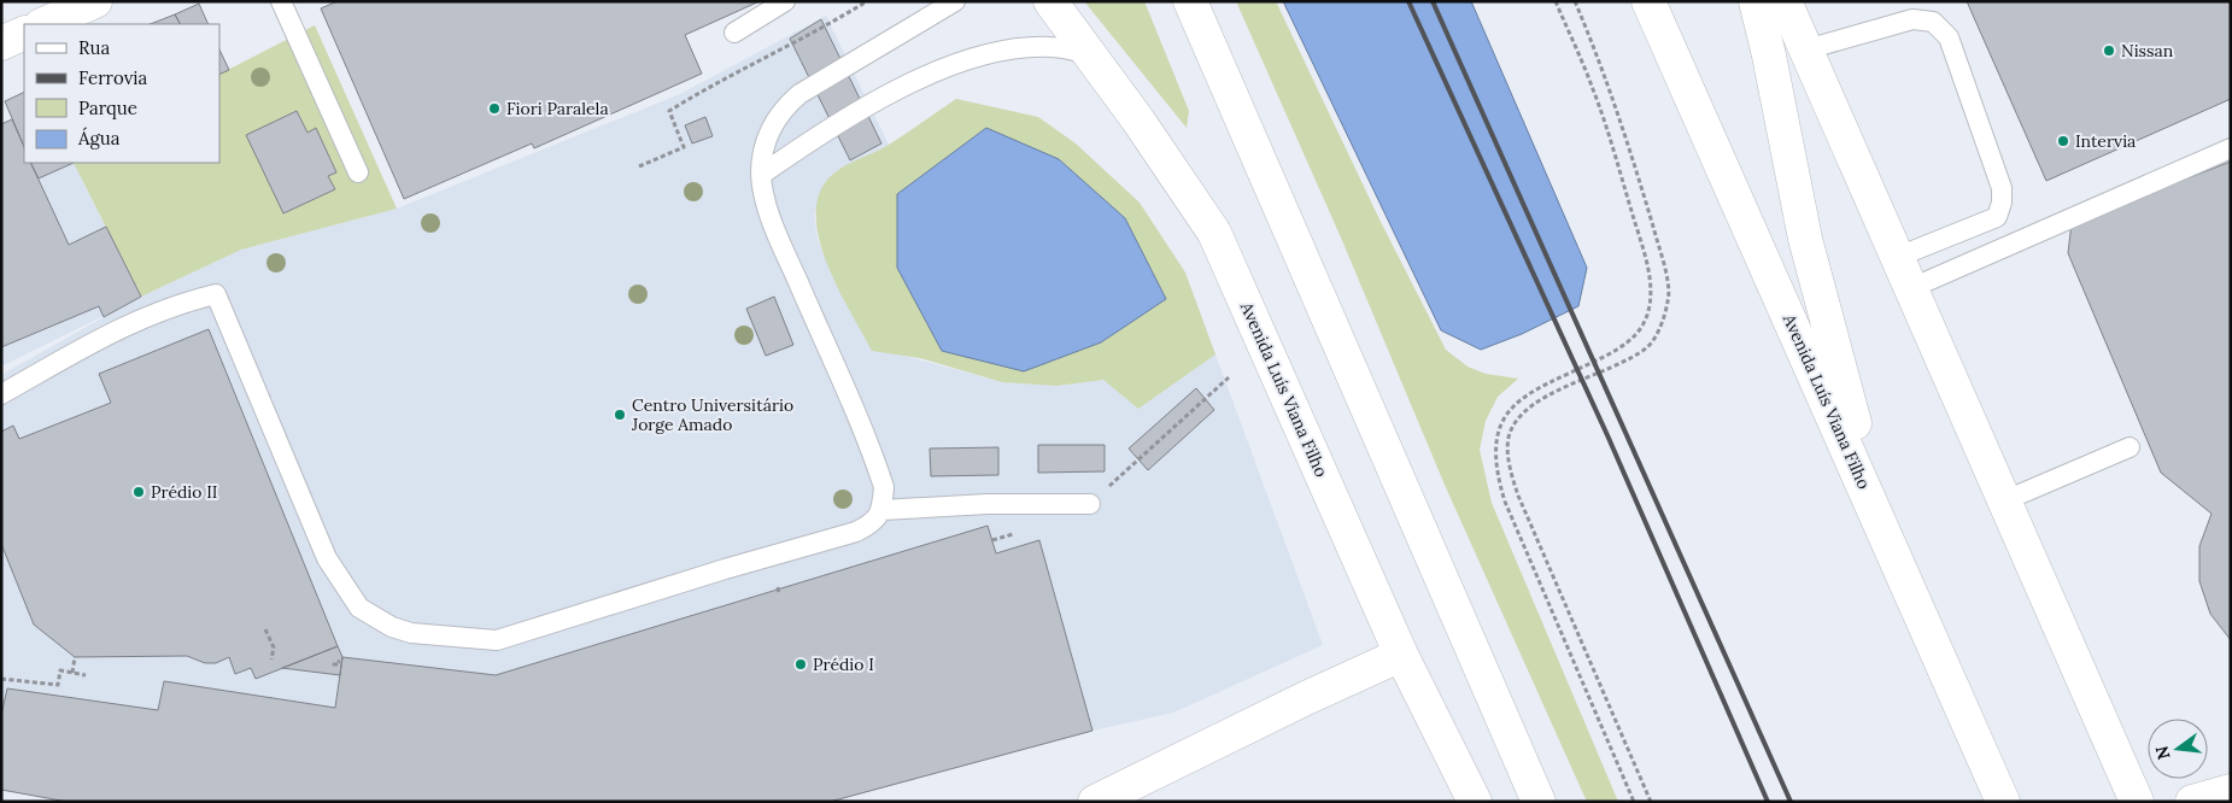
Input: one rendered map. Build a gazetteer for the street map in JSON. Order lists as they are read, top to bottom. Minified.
{"streets":{"main road":["Avenida Luís Viana Filho"]},"places":["Nissan","Fiori Paralela","Intervia","Centro Universitário Jorge Amado","Prédio II","Prédio I"],"legend":["Rua","Ferrovia","Parque","Água"],"north":"left"}
